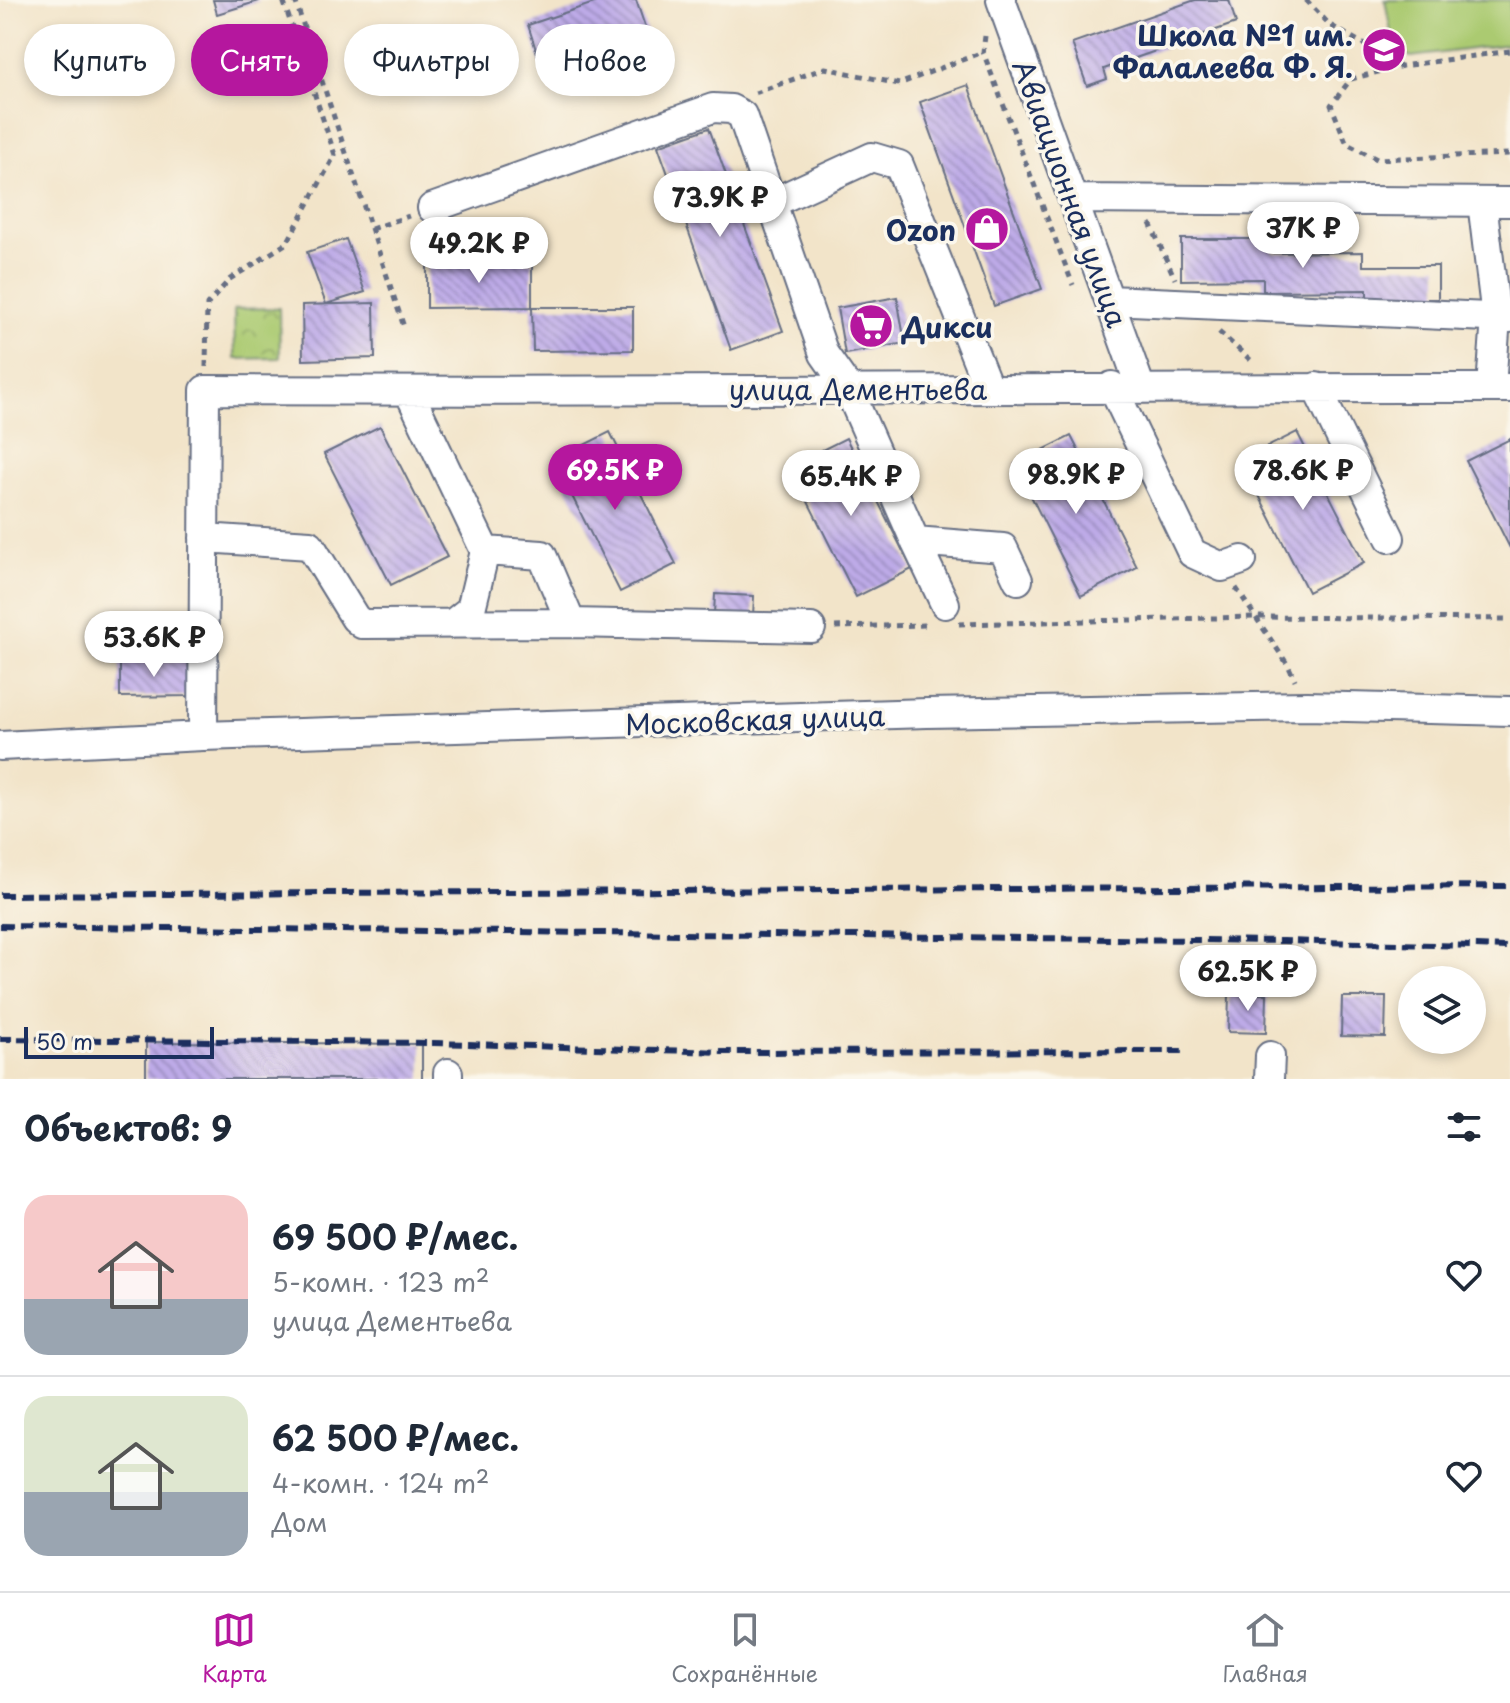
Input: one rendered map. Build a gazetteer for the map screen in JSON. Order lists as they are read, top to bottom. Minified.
{"streets":{"street":["Авиационная улица","улица Дементьева","Московская улица"]},"crossings":[["Авиационная улица","улица Дементьева"]],"places":{"school or university":["Школа №1 им. Фалалеева Ф. Я."],"shop":["Ozon"],"supermarket":["Дикси"]},"scale_bar":"50 m","page":{"chip":["Купить","Снять","Фильтры","Новое"],"price":["73.9K ₽","37K ₽","49.2K ₽","69.5K ₽","78.6K ₽","98.9K ₽","65.4K ₽","53.6K ₽","62.5K ₽"],"scale":"50 m","heading":"Объектов: 9","list":[{"name":"69 500 ₽/мес.","note":"5-комн. · 123 m² · улица Дементьева"},{"name":"62 500 ₽/мес.","note":"4-комн. · 124 m² · Дом"}],"tabs":["Карта","Сохранённые","Главная"]}}
